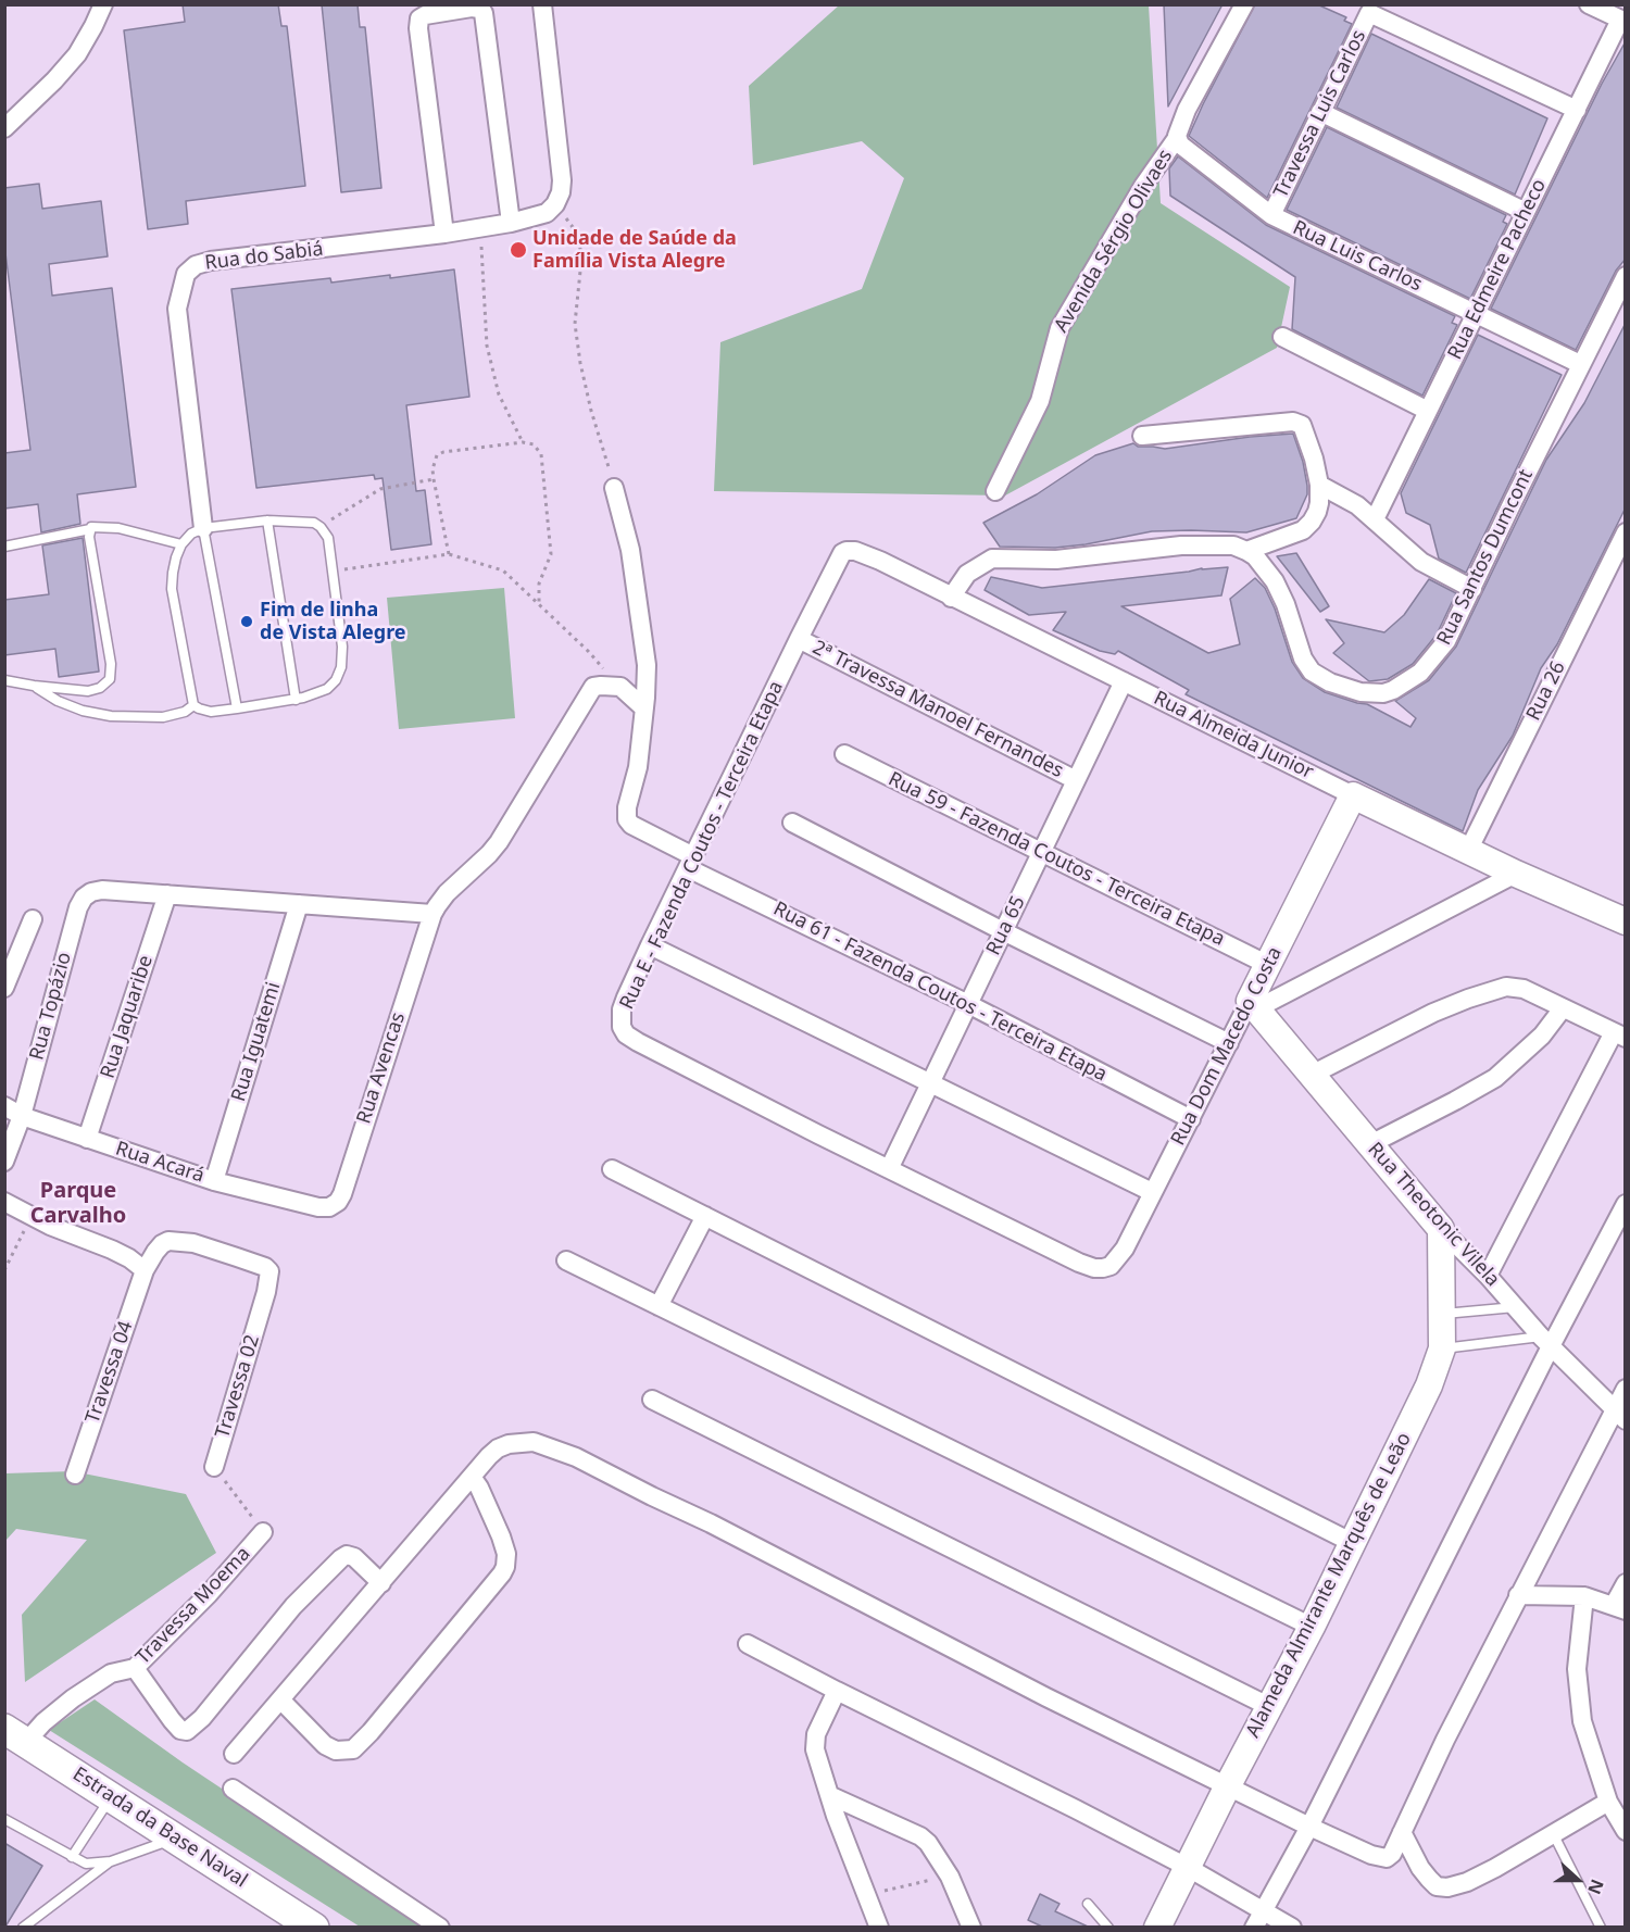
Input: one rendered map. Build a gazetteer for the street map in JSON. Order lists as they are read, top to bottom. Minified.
{"streets":{"main road":["Rua Almeida Junior","Rua Dom Macedo Costa","Rua Theotonic Vilela","Alameda Almirante Marquês de Leão","Estrada da Base Naval"],"street":["Travessa Luis Carlos","Avenida Sérgio Olivaes","Rua do Sabiá","Rua Luis Carlos","Rua Edmeire Pacheco","Rua Santos Dumcont","Rua 26","2ª Travessa Manoel Fernandes","Rua E - Fazenda Coutos - Terceira Etapa","Rua 59 - Fazenda Coutos - Terceira Etapa","Rua 65","Rua 61 - Fazenda Coutos - Terceira Etapa","Rua Topázio","Rua Jaquaribe","Rua Iguatemi","Rua Avencas","Rua Acará","Travessa 04","Travessa 02","Travessa Moema"]},"crossings":[["Travessa Luis Carlos","Rua Luis Carlos"],["Travessa Luis Carlos","Rua Edmeire Pacheco"],["Avenida Sérgio Olivaes","Rua Luis Carlos"],["Rua Luis Carlos","Rua Edmeire Pacheco"],["Rua Luis Carlos","Rua Santos Dumcont"],["Rua 26","Rua Almeida Junior"],["2ª Travessa Manoel Fernandes","Rua E - Fazenda Coutos - Terceira Etapa"],["2ª Travessa Manoel Fernandes","Rua 65"],["Rua Almeida Junior","Rua E - Fazenda Coutos - Terceira Etapa"],["Rua Almeida Junior","Rua 65"],["Rua Almeida Junior","Rua Dom Macedo Costa"],["Rua E - Fazenda Coutos - Terceira Etapa","Rua 65"],["Rua E - Fazenda Coutos - Terceira Etapa","Rua 61 - Fazenda Coutos - Terceira Etapa"],["Rua E - Fazenda Coutos - Terceira Etapa","Rua Dom Macedo Costa"],["Rua 59 - Fazenda Coutos - Terceira Etapa","Rua 65"],["Rua 59 - Fazenda Coutos - Terceira Etapa","Rua Dom Macedo Costa"],["Rua 65","Rua 61 - Fazenda Coutos - Terceira Etapa"],["Rua 61 - Fazenda Coutos - Terceira Etapa","Rua Dom Macedo Costa"],["Rua Topázio","Rua Jaquaribe"],["Rua Topázio","Rua Acará"],["Rua Jaquaribe","Rua Acará"],["Rua Iguatemi","Rua Acará"],["Rua Dom Macedo Costa","Rua Theotonic Vilela"],["Rua Avencas","Rua Acará"],["Rua Theotonic Vilela","Alameda Almirante Marquês de Leão"],["Travessa 04","Travessa 02"],["Travessa Moema","Estrada da Base Naval"]],"districts":["Parque Carvalho"],"places":["Unidade de Saúde da Família Vista Alegre","Fim de linha de Vista Alegre"],"north":"right"}
